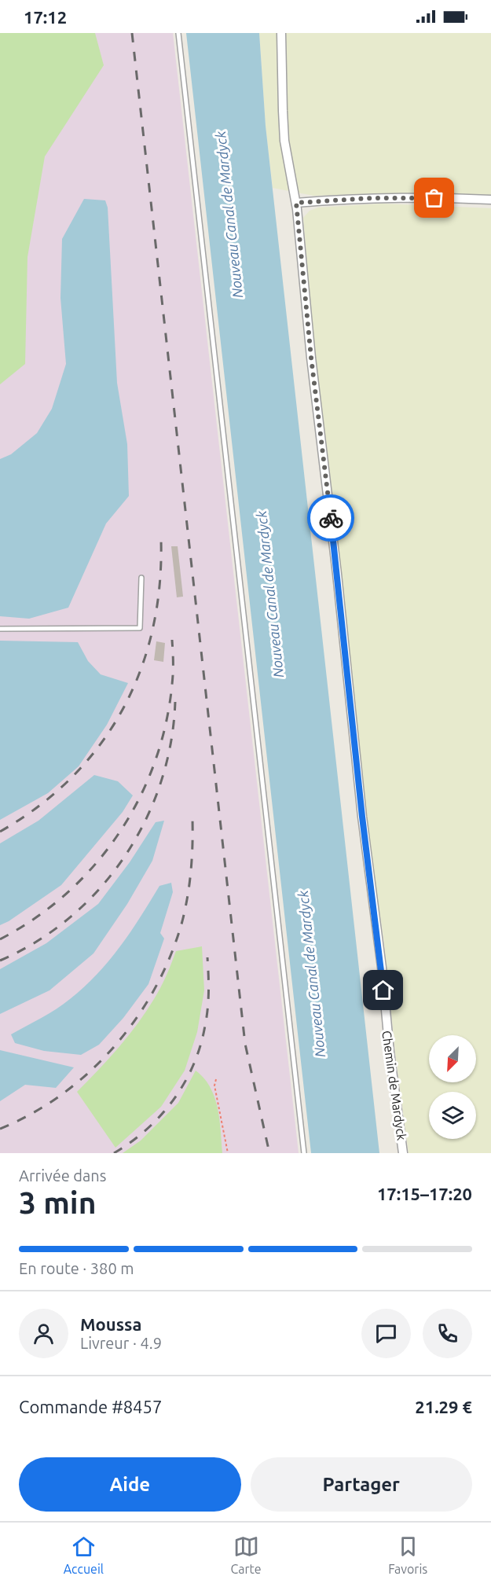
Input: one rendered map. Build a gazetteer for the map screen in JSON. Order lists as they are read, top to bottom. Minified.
{"streets":{"street":["Chemin de Mardyck"]},"water":["Nouveau Canal de Mardyck"],"north":"bottom left","page":{"status":"17:12","heading":["3 min","Arrivée dans","17:15–17:20"],"panel":["Moussa","Livreur · 4.9","Commande #8457","21.29 €"],"bar":"En route · 380 m","buttons":["Aide","Partager"],"tabs":["Accueil","Carte","Favoris"]}}
